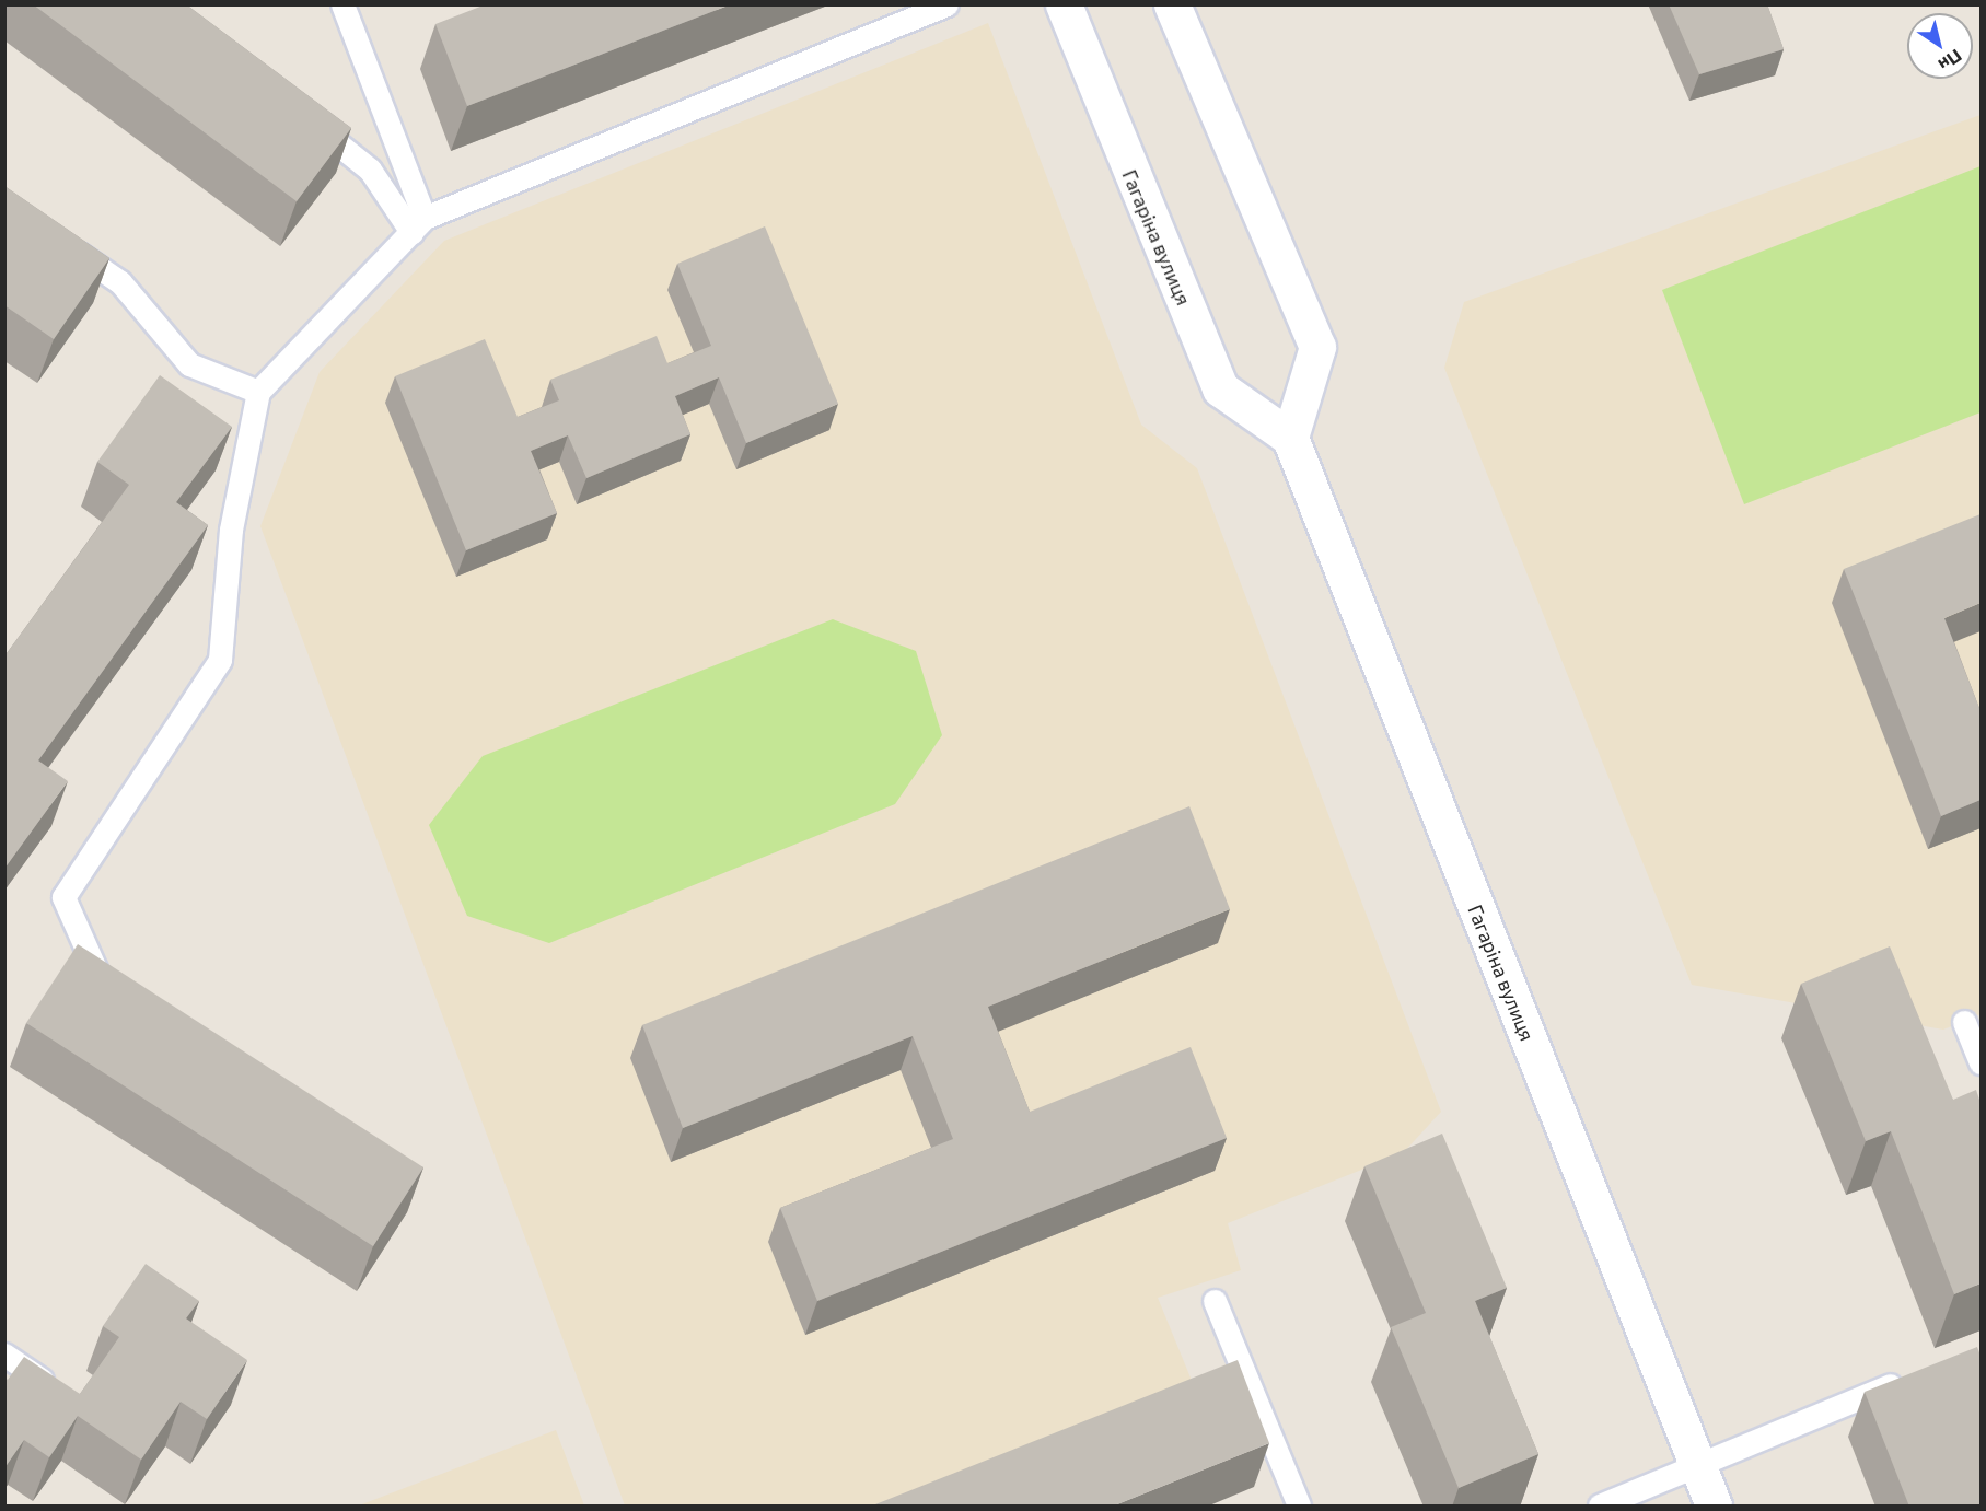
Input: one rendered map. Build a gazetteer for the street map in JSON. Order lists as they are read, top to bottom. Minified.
{"streets":{"street":["Гагаріна вулиця"]},"north":"bottom right"}
